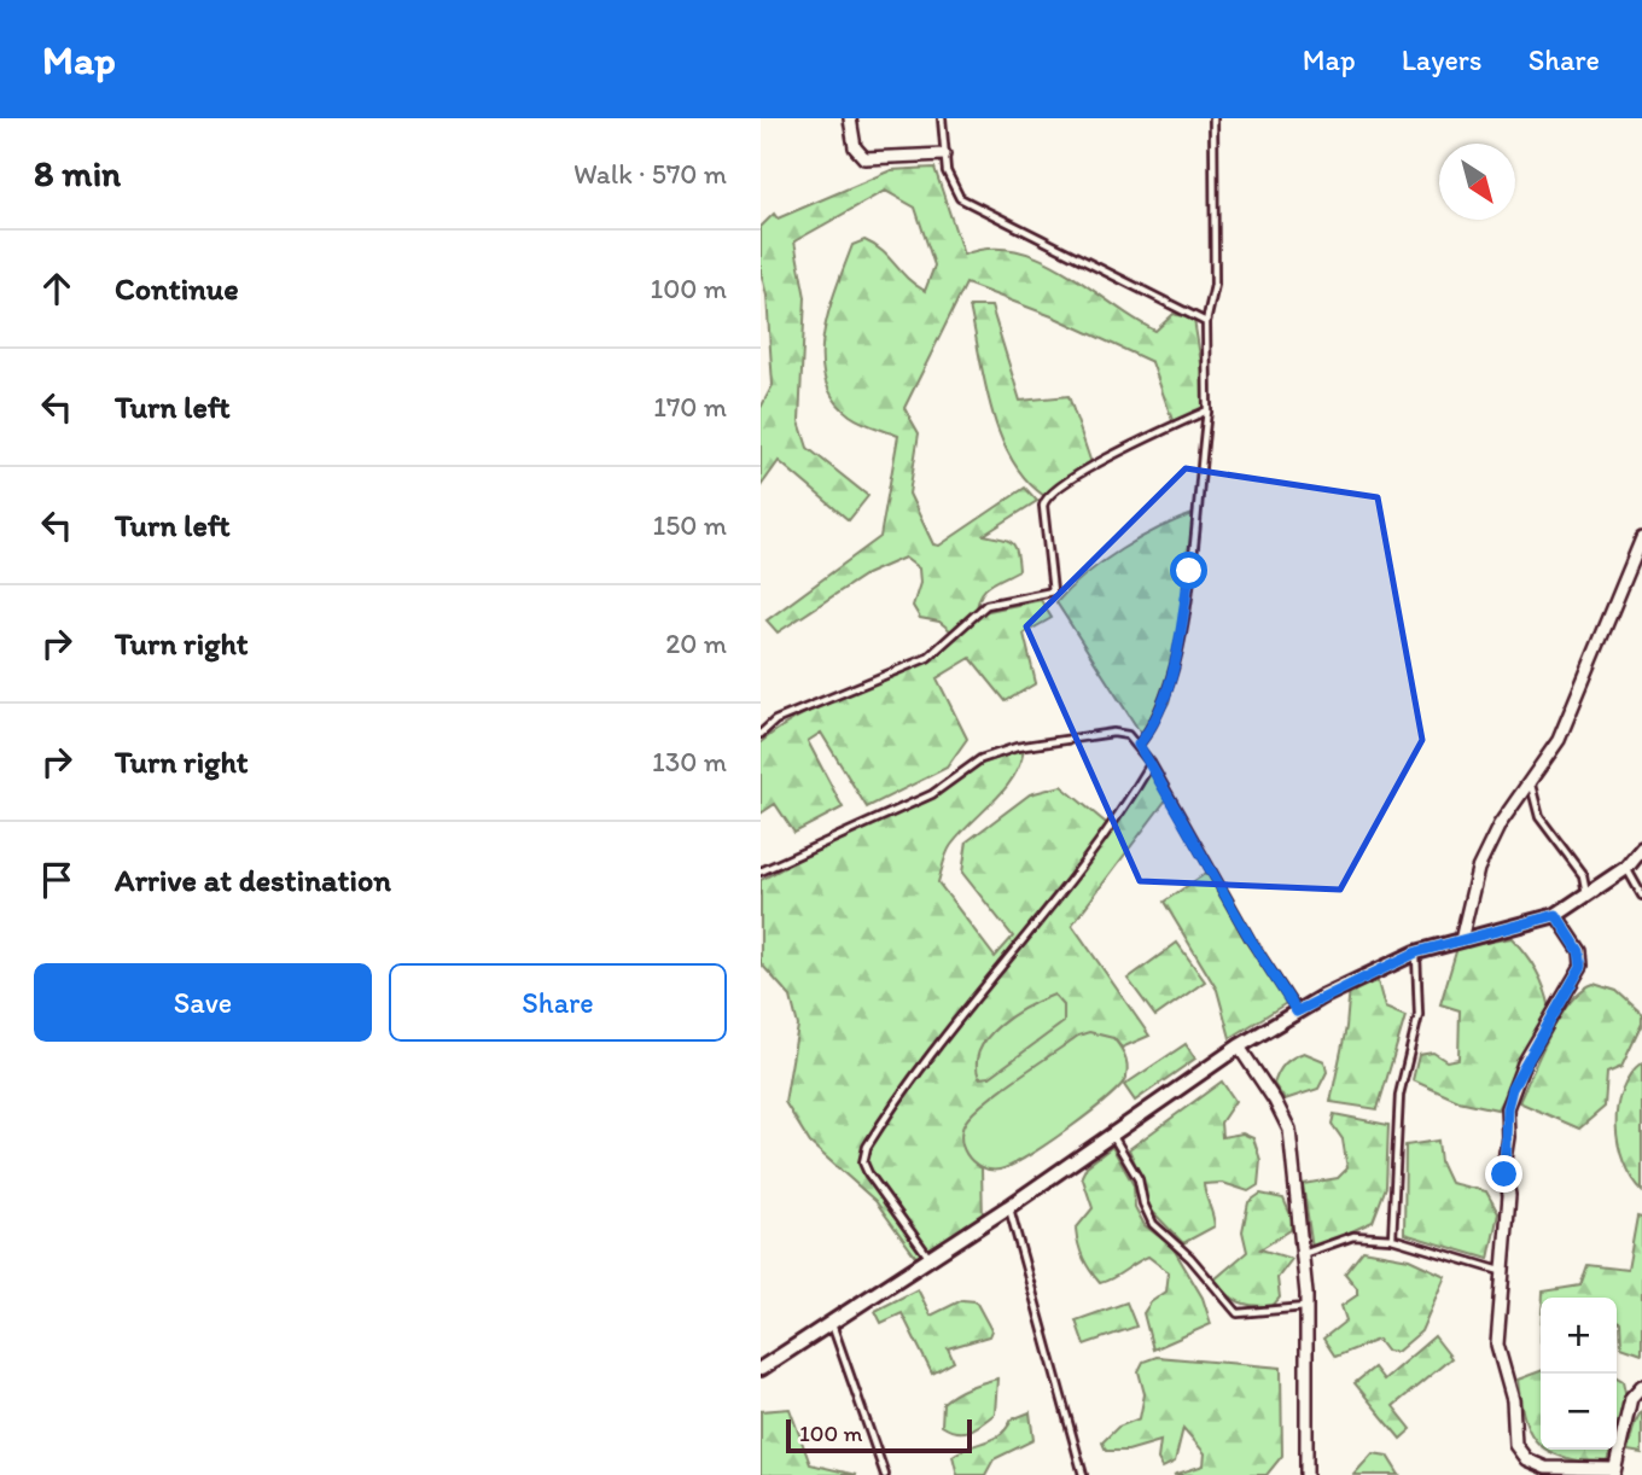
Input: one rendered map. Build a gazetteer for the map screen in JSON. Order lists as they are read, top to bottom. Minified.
{"scale_bar":"100 m","north":"bottom right","page":{"header":"Map","nav":["Map","Layers","Share"],"heading":["8 min","Walk · 570 m"],"list":[["Continue","100 m"],["Turn left","170 m"],["Turn left","150 m"],["Turn right","20 m"],["Turn right","130 m"],"Arrive at destination"],"buttons":["Save","Share"],"map_buttons":["+","−"],"scale":"100 m"}}
